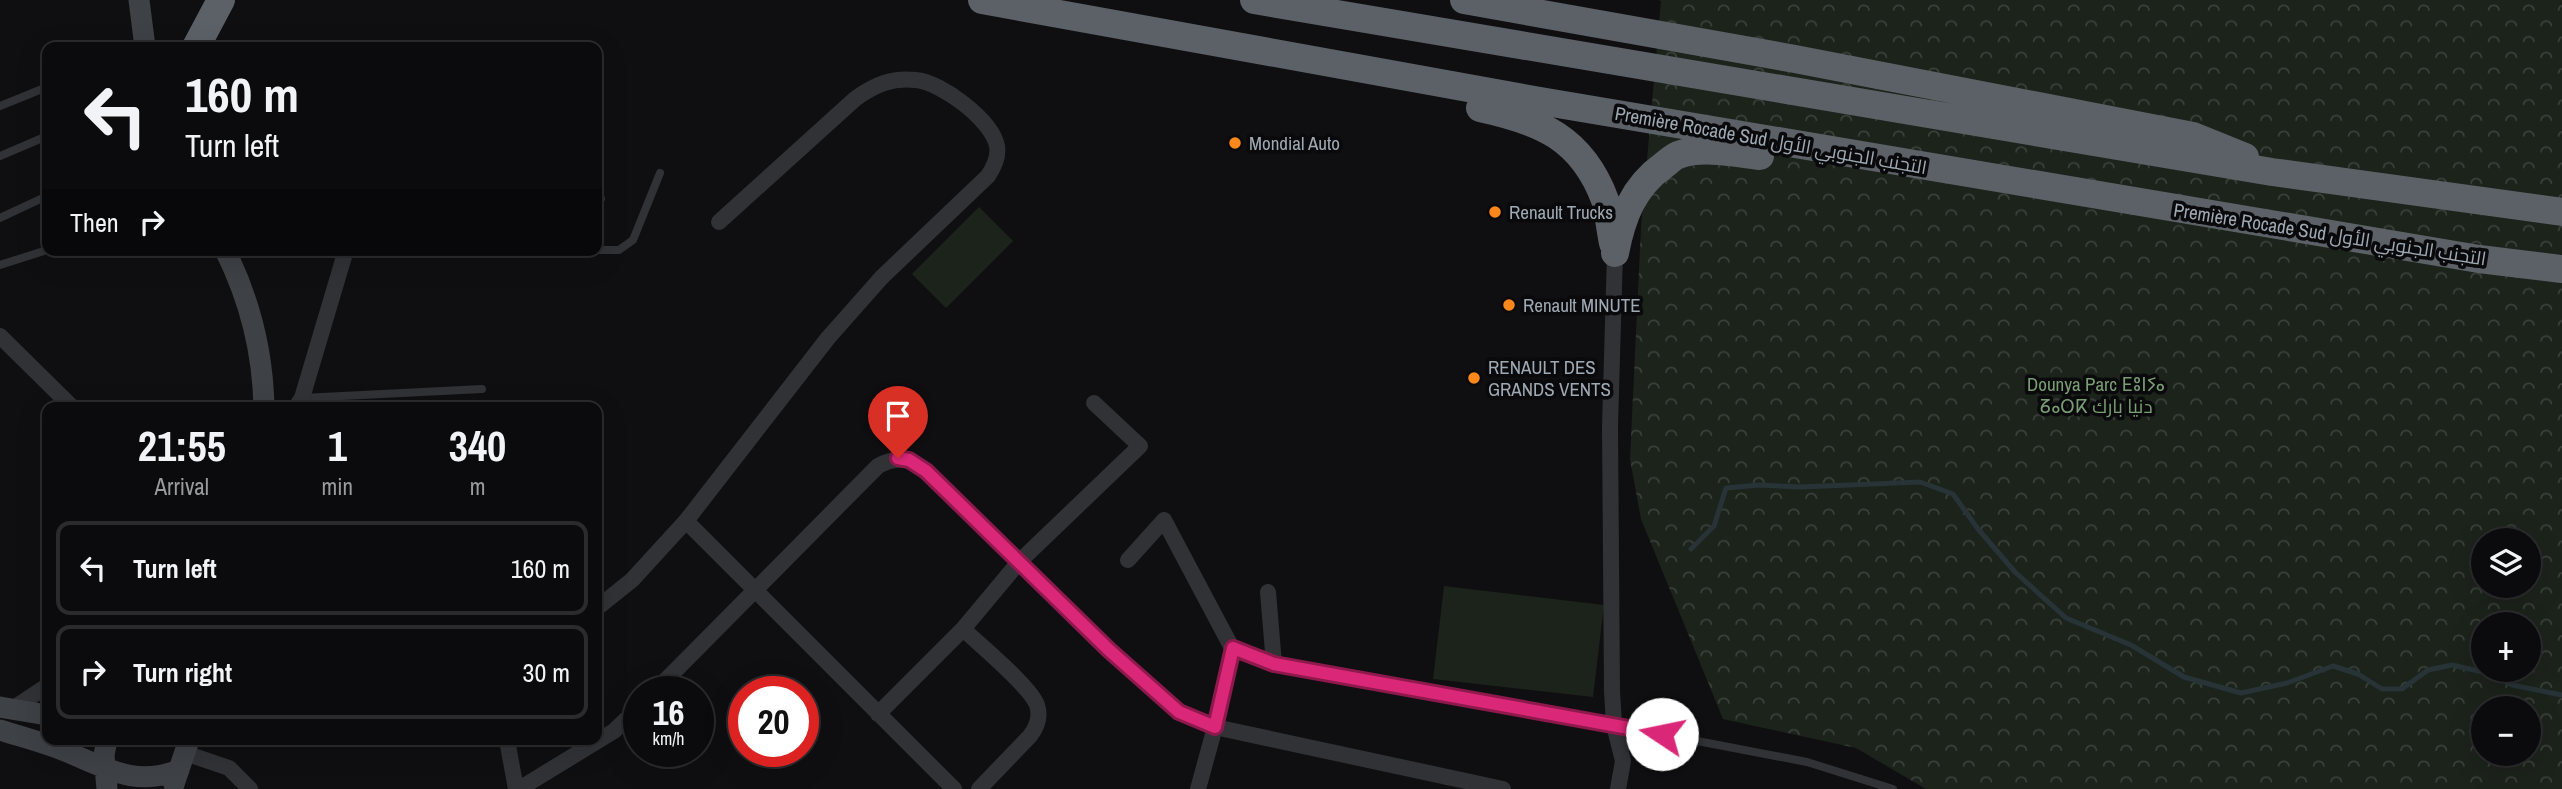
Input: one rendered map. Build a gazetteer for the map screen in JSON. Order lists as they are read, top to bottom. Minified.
{"streets":{"highway":["Première Rocade Sud التجنب الجنوبي الأول"]},"parks":["Dounya Parc ⴹⵓⵏⵢⴰ ⵒⴰⵔⴽ دنيا بارك"],"places":["Mondial Auto","Renault Trucks","Renault MINUTE","RENAULT DES GRANDS VENTS"],"page":{"turn":["160 m","Turn left"],"then":"Then","eta":["21:55","Arrival","1","min","340","m"],"list":[{"name":"Turn left","value":"160 m"},{"name":"Turn right","value":"30 m"}],"map_buttons":["+","−"],"speed":"16 km/h","limit":"20"}}
